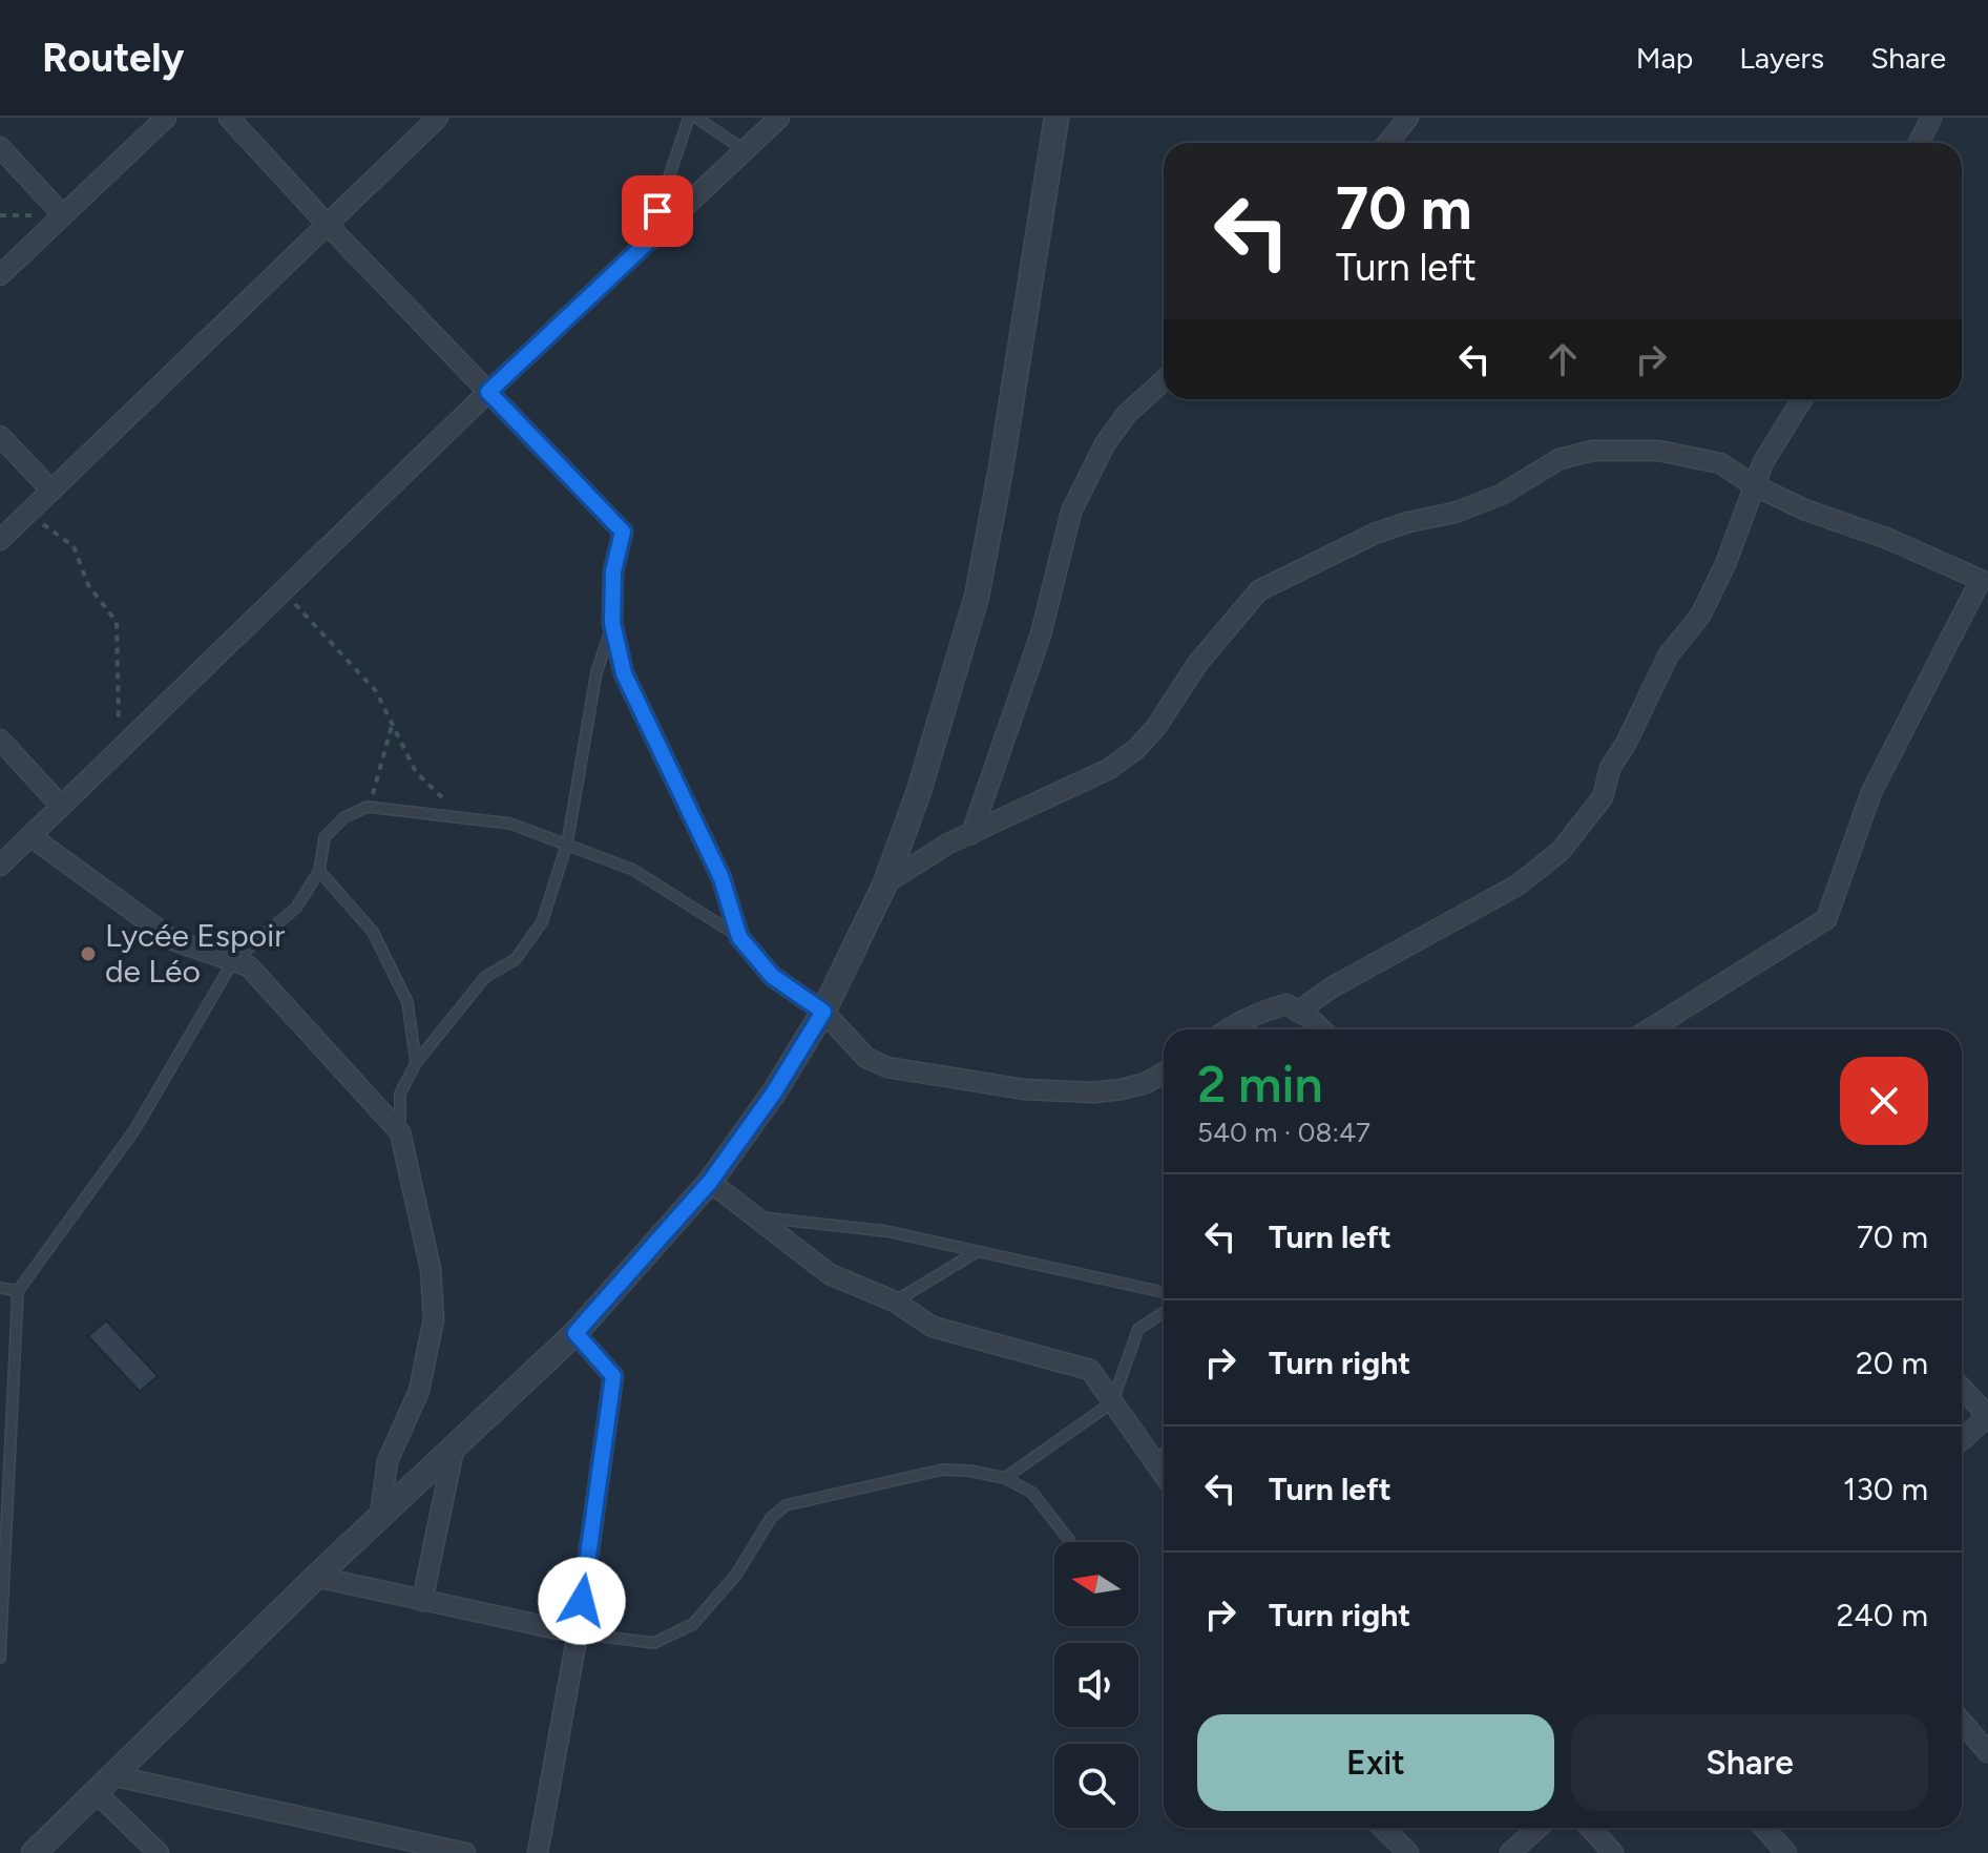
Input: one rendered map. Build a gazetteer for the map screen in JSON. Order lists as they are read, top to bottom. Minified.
{"places":["Lycée Espoir de Léo"],"north":"left","page":{"header":"Routely","nav":["Map","Layers","Share"],"turn":["70 m","Turn left"],"heading":["2 min","540 m · 08:47"],"list":[{"name":"Turn left","value":"70 m"},{"name":"Turn right","value":"20 m"},{"name":"Turn left","value":"130 m"},{"name":"Turn right","value":"240 m"}],"buttons":["Exit","Share"]}}
